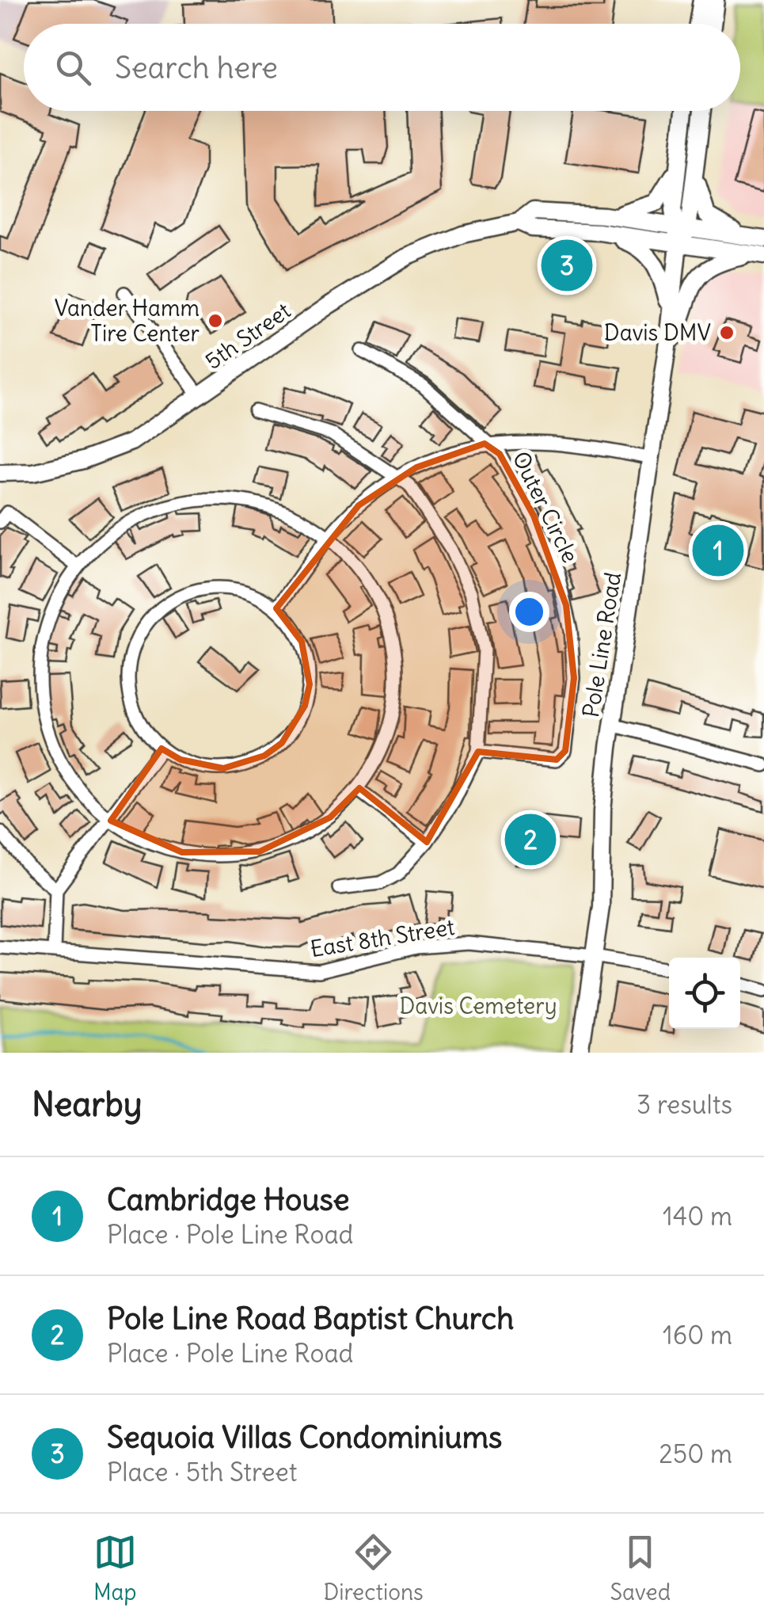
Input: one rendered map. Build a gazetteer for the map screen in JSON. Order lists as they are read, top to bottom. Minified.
{"streets":{"main road":["5th Street","Pole Line Road"],"street":["Outer Circle","East 8th Street"]},"crossings":[["5th Street","Pole Line Road"],["Pole Line Road","East 8th Street"]],"parks":["Davis Cemetery"],"places":["Vander Hamm Tire Center","Davis DMV"],"page":{"search":"Search here","pins":["3","1","2"],"heading":["Nearby","3 results"],"list":[{"mark":"1","name":"Cambridge House","note":"Place · Pole Line Road","value":"140 m"},{"mark":"2","name":"Pole Line Road Baptist Church","note":"Place · Pole Line Road","value":"160 m"},{"mark":"3","name":"Sequoia Villas Condominiums","note":"Place · 5th Street","value":"250 m"}],"nav":["Map","Directions","Saved"]}}
